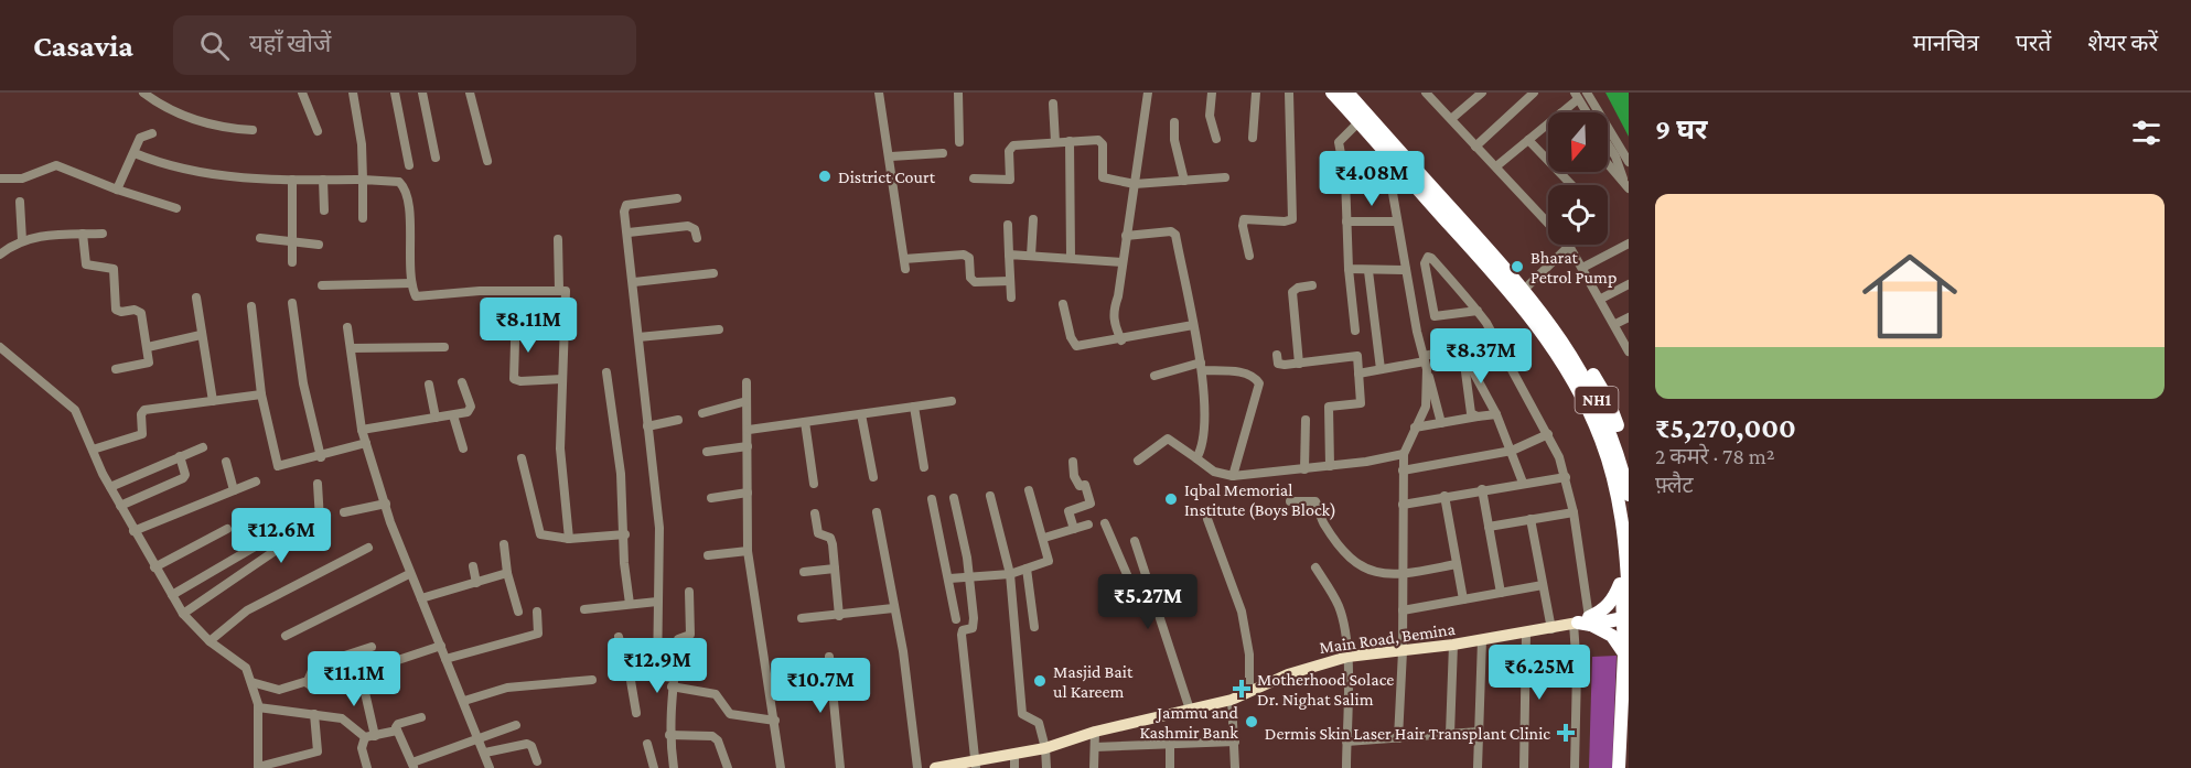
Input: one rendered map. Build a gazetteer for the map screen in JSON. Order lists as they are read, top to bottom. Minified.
{"streets":{"highway":["NH1"],"main road":["Main Road, Bemina"]},"places":{"other":["District Court","Bharat Petrol Pump","Iqbal Memorial Institute (Boys Block)","Masjid Bait ul Kareem","Jammu and Kashmir Bank"],"health":["Motherhood Solace Dr. Nighat Salim","Dermis Skin Laser Hair Transplant Clinic"]},"north":"bottom","page":{"header":"Casavia","search":"यहाँ खोजें","nav":["मानचित्र","परतें","शेयर करें"],"heading":"9 घर","price":["₹4.08M","₹8.11M","₹8.37M","₹12.6M","₹5.27M","₹12.9M","₹6.25M","₹11.1M","₹10.7M"],"list":[{"name":"₹5,270,000","note":"2 कमरे · 78 m² · फ़्लैट"}]}}
